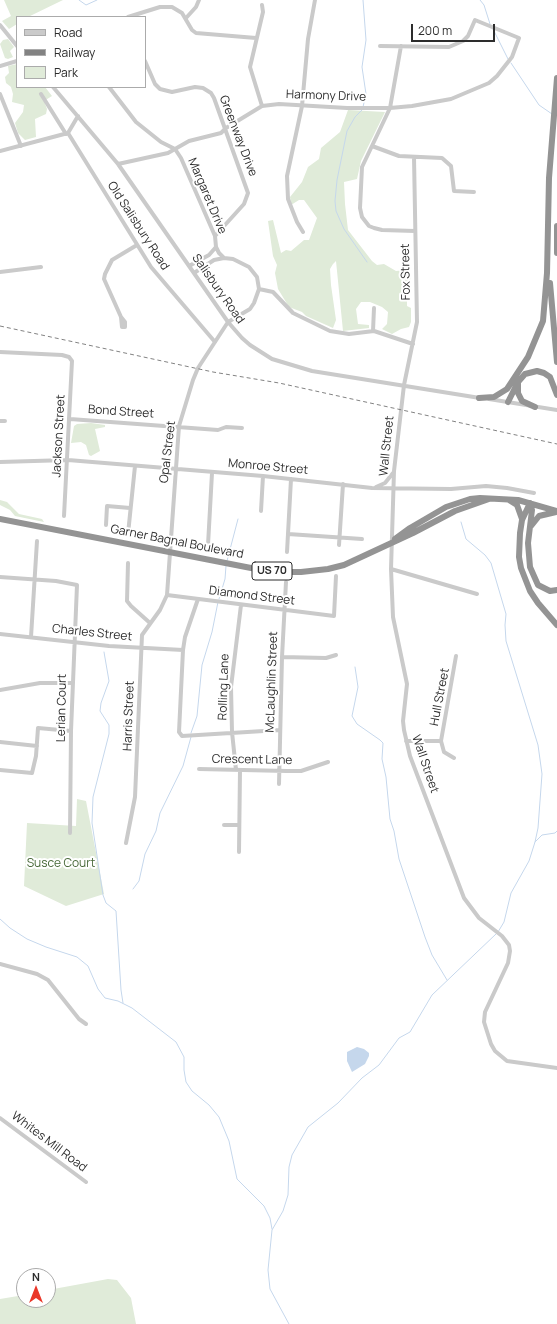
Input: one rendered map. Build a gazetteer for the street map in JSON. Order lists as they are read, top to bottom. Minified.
{"streets":{"highway":["Garner Bagnal Boulevard","US 70"],"street":["Harmony Drive","Greenway Drive","Margaret Drive","Old Salisbury Road","Fox Street","Salisbury Road","Bond Street","Jackson Street","Wall Street","Opal Street","Monroe Street","Diamond Street","Charles Street","McLaughlin Street","Rolling Lane","Hull Street","Lerian Court","Harris Street","Crescent Lane","Whites Mill Road"]},"crossings":[["Harmony Drive","Greenway Drive"],["Harmony Drive","Margaret Drive"],["Harmony Drive","Salisbury Road"],["Greenway Drive","Margaret Drive"],["Old Salisbury Road","Opal Street"],["Fox Street","Salisbury Road"],["Fox Street","Wall Street"],["Salisbury Road","Wall Street"],["Salisbury Road","Opal Street"],["Bond Street","Jackson Street"],["Bond Street","Opal Street"],["Jackson Street","Monroe Street"],["Wall Street","Monroe Street"],["Wall Street","Garner Bagnal Boulevard"],["Opal Street","Monroe Street"],["Opal Street","Garner Bagnal Boulevard"],["Opal Street","Diamond Street"],["Opal Street","Harris Street"],["Diamond Street","McLaughlin Street"],["Diamond Street","Rolling Lane"],["Diamond Street","Harris Street"],["Charles Street","Lerian Court"],["Charles Street","Harris Street"],["McLaughlin Street","Crescent Lane"],["Rolling Lane","Crescent Lane"]],"parks":["Susce Court"],"legend":["Road","Railway","Park"],"scale_bar":"200 m","north":"top"}
